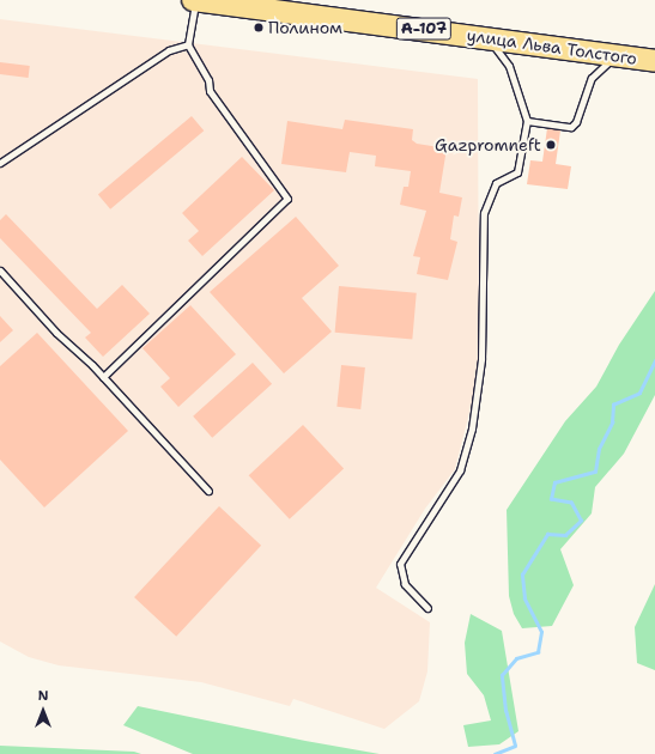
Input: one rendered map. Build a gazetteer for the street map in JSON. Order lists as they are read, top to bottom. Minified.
{"streets":{"highway":["А-107","улица Льва Толстого"]},"places":["Полином","Gazpromneft"],"north":"top"}
